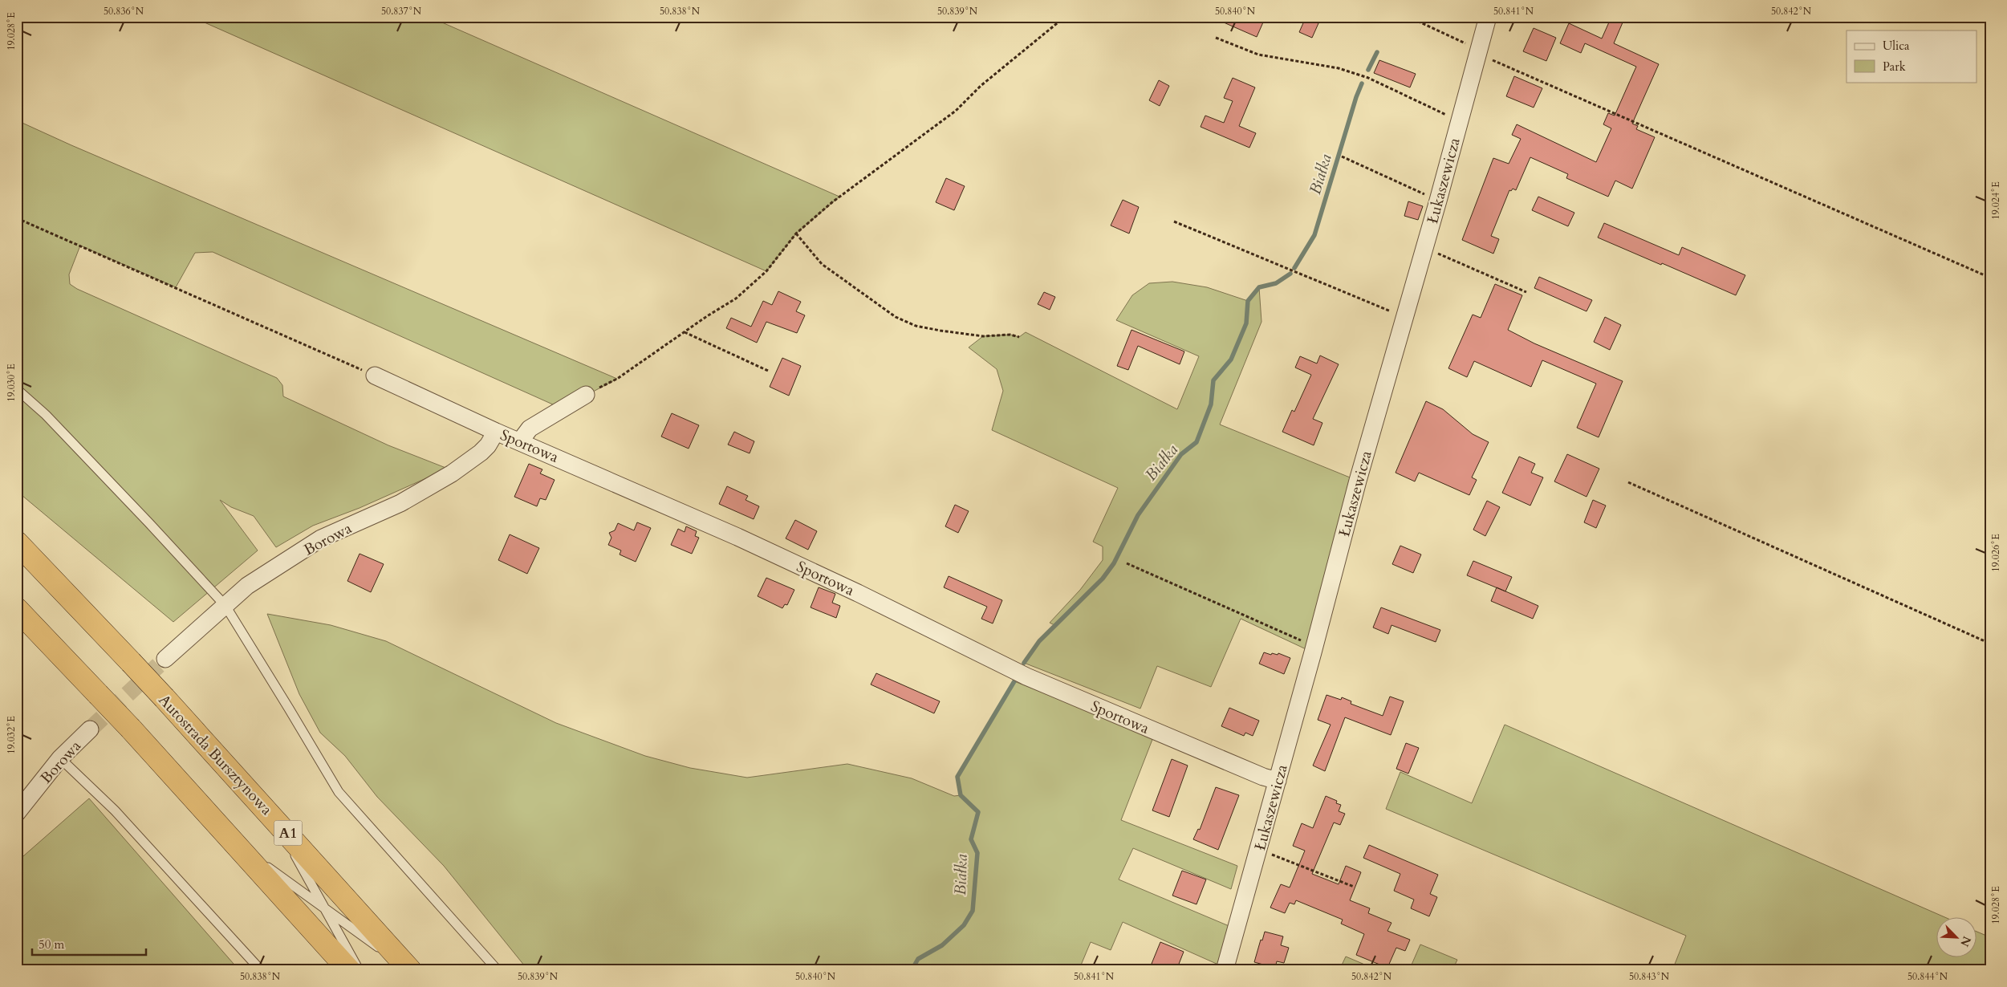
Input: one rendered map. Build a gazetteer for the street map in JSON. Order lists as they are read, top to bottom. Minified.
{"streets":{"highway":["Autostrada Bursztynowa","A1"],"street":["Łukaszewicza","Sportowa","Borowa"]},"crossings":[["Łukaszewicza","Sportowa"],["Sportowa","Borowa"]],"water":["Białka"],"legend":["Ulica","Park"],"scale_bar":"50 m","north":"bottom right","coordinates":["50.836°N","50.837°N","50.838°N","50.839°N","50.840°N","50.841°N","50.842°N","19.028°E","19.024°E","19.030°E","19.026°E","19.032°E","50.843°N","50.844°N"]}
